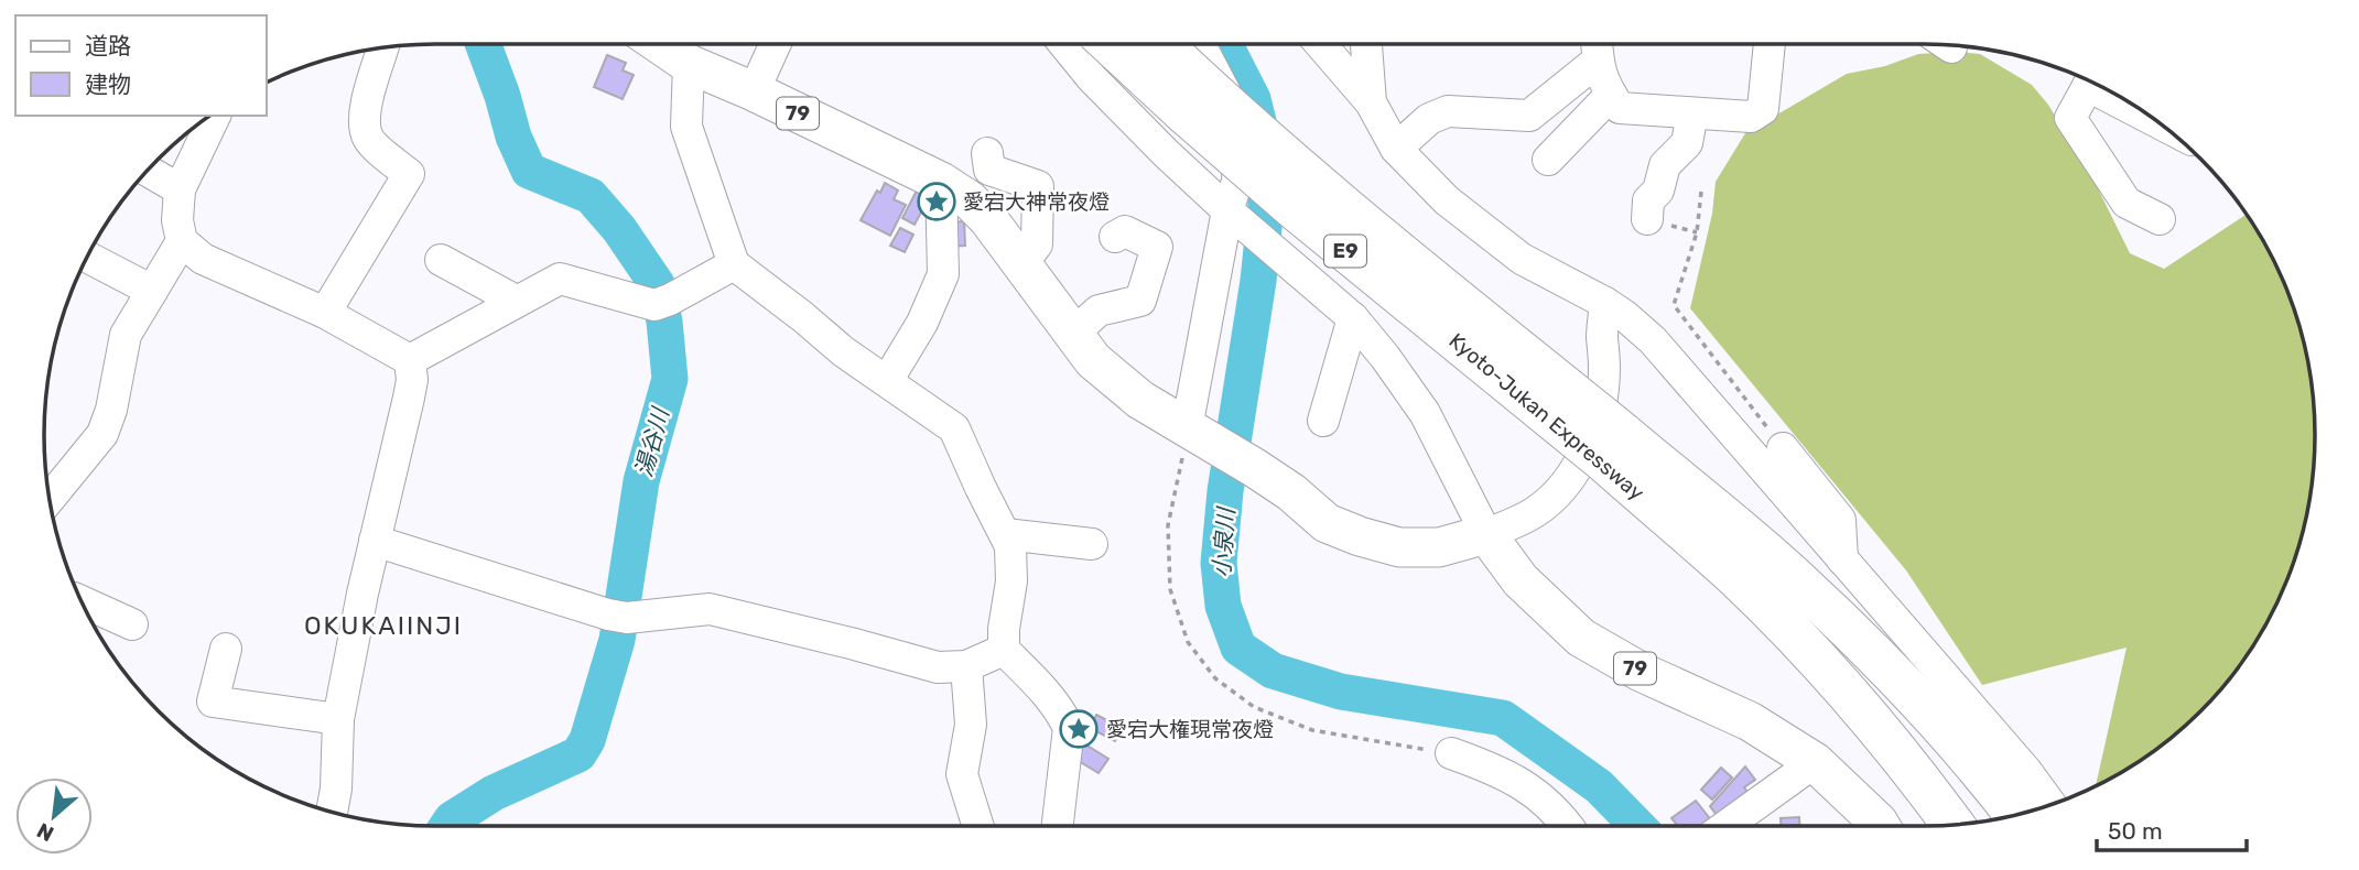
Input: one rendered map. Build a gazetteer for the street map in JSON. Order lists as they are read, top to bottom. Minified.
{"streets":{"highway":["E9","Kyoto-Jukan Expressway"],"main road":["79"]},"districts":["OKUKAIINJI"],"water":["湯谷川","小泉川"],"places":{"place":["愛宕大神常夜燈","愛宕大権現常夜燈"]},"legend":["道路","建物"],"scale_bar":"50 m","north":"bottom left"}
